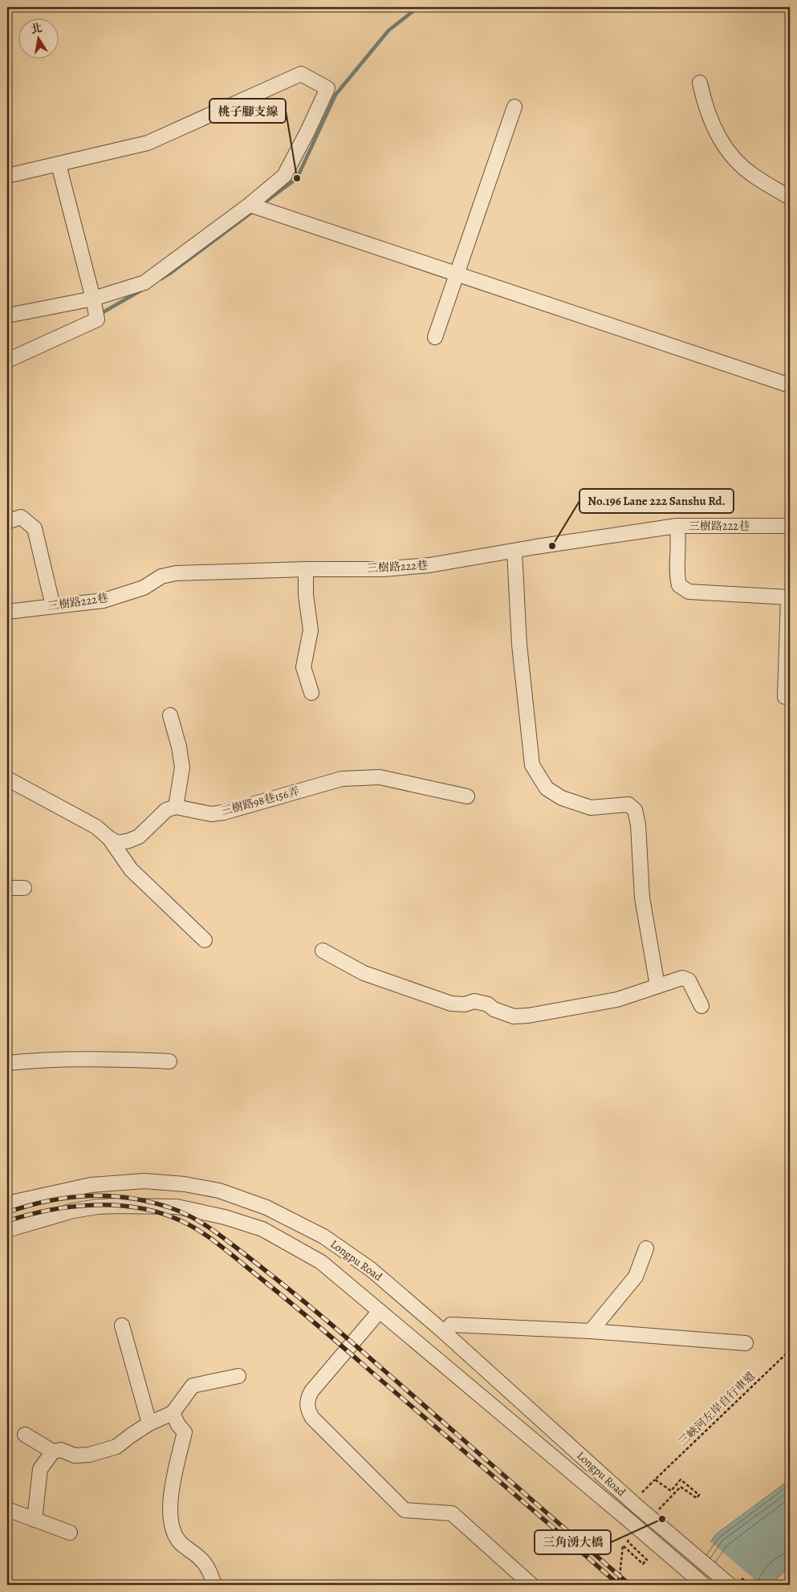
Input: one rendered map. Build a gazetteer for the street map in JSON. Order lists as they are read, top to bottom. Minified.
{"streets":{"street":["三樹路222巷","三樹路98巷156弄","Longpu Road"],"path":["三峽河左岸自行車道"]},"crossings":[["Longpu Road","三峽河左岸自行車道"]],"places":["桃子腳支線","No.196 Lane 222 Sanshu Rd.","三角湧大橋"],"north":"top"}
